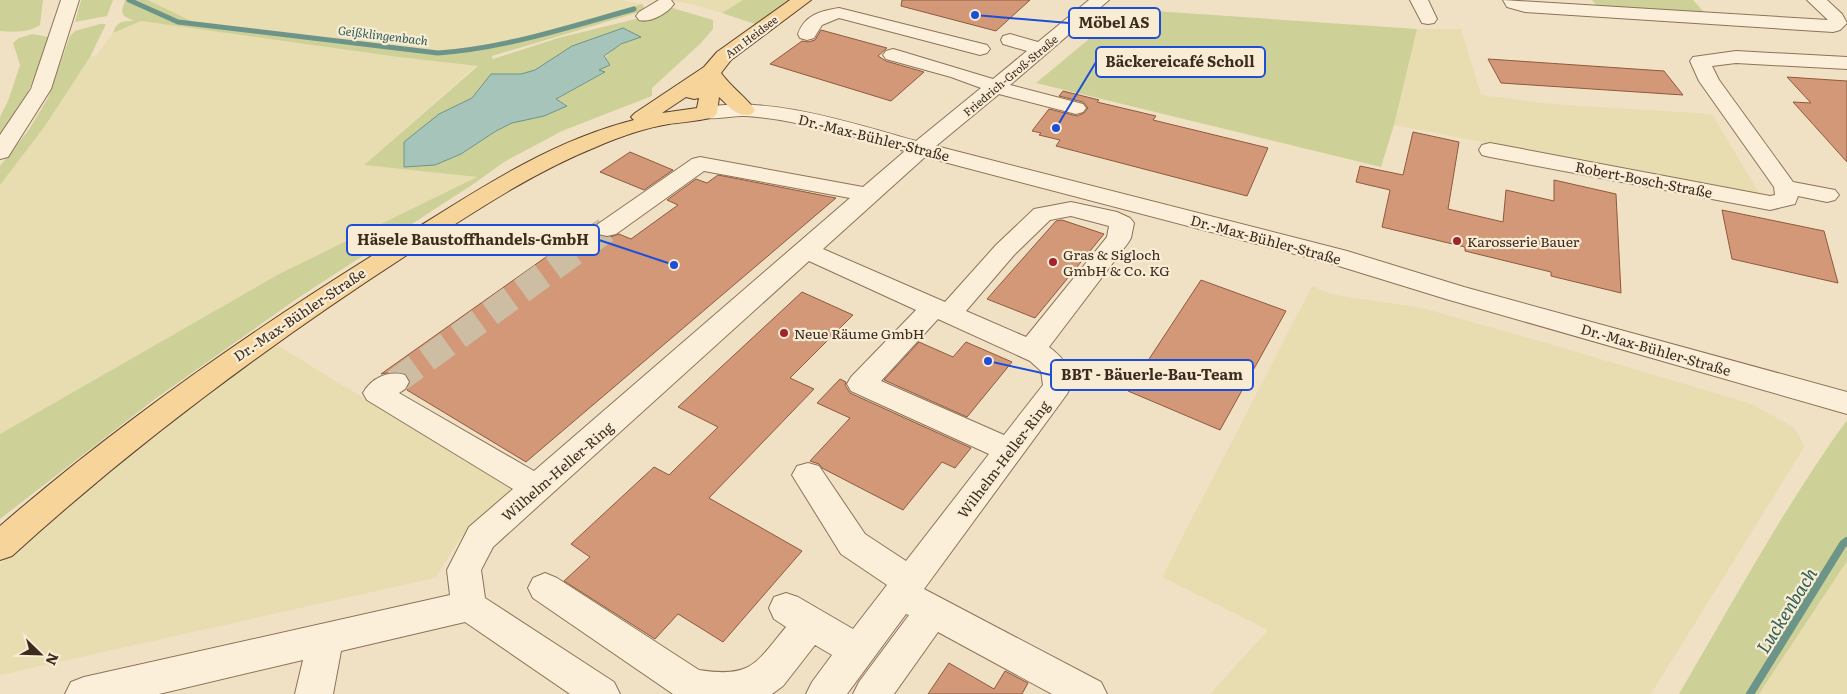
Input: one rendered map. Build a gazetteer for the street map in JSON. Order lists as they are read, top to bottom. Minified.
{"streets":{"main road":["Am Heidsee","Dr.-Max-Bühler-Straße"],"street":["Friedrich-Groß-Straße","Robert-Bosch-Straße","Wilhelm-Heller-Ring"]},"crossings":[["Am Heidsee","Dr.-Max-Bühler-Straße"],["Friedrich-Groß-Straße","Dr.-Max-Bühler-Straße"],["Friedrich-Groß-Straße","Wilhelm-Heller-Ring"],["Dr.-Max-Bühler-Straße","Wilhelm-Heller-Ring"]],"water":["Geißklingenbach","Luckenbach"],"places":["Möbel AS","Bäckereicafé Scholl","Karosserie Bauer","Gras & Sigloch GmbH & Co. KG","Häsele Baustoffhandels-GmbH","Neue Räume GmbH","BBT - Bäuerle-Bau-Team"],"north":"bottom right"}
